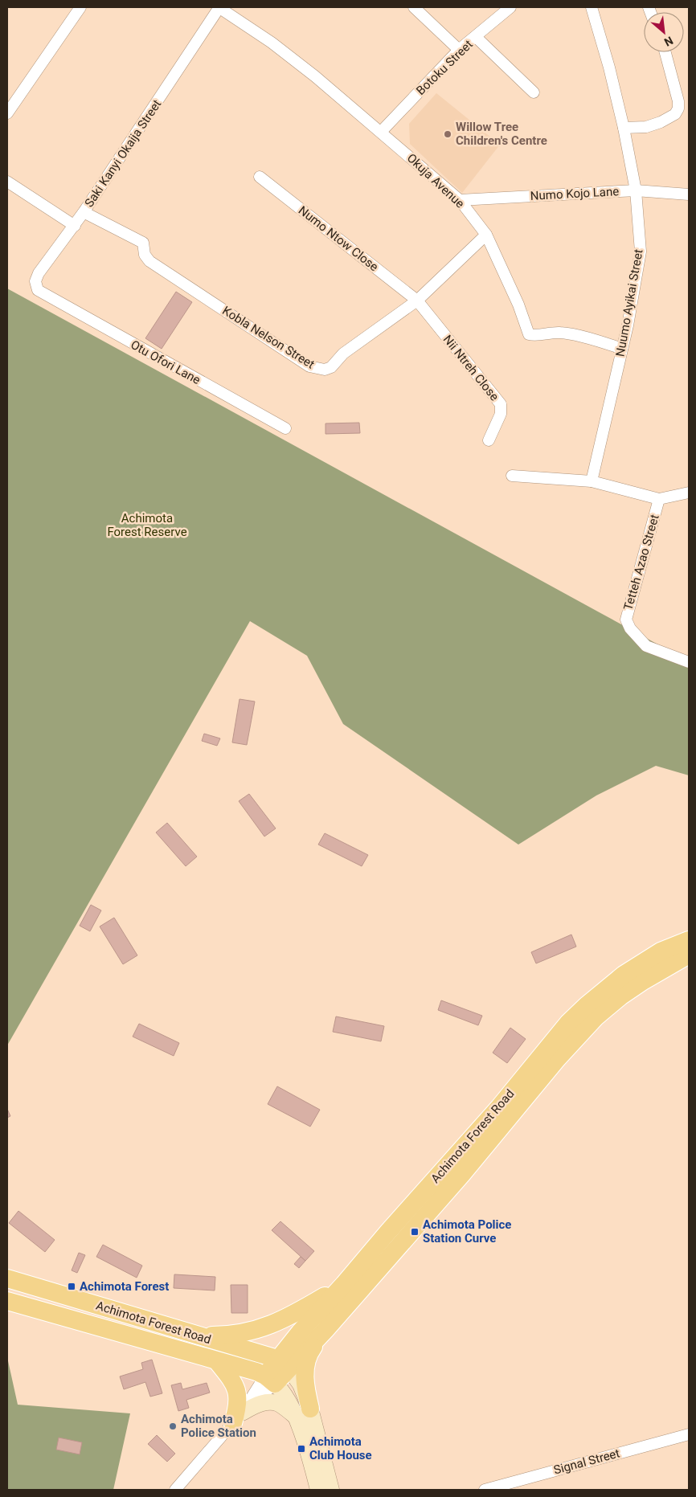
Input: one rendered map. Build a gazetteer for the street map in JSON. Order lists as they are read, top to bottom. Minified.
{"streets":{"main road":["Achimota Forest Road"],"street":["Botoku Street","Saki Kanyi Okaija Street","Okuja Avenue","Numo Kojo Lane","Numo Ntow Close","Nuumo Ayikai Street","Kobla Nelson Street","Otu Ofori Lane","Nii Ntreh Close","Tetteh Azao Street","Signal Street"]},"crossings":[["Botoku Street","Okuja Avenue"],["Saki Kanyi Okaija Street","Okuja Avenue"],["Saki Kanyi Okaija Street","Kobla Nelson Street"],["Saki Kanyi Okaija Street","Otu Ofori Lane"],["Okuja Avenue","Numo Kojo Lane"],["Okuja Avenue","Nuumo Ayikai Street"],["Okuja Avenue","Kobla Nelson Street"],["Numo Kojo Lane","Nuumo Ayikai Street"],["Numo Ntow Close","Kobla Nelson Street"],["Numo Ntow Close","Nii Ntreh Close"],["Kobla Nelson Street","Nii Ntreh Close"]],"parks":["Achimota Forest Reserve"],"places":{"other":["Willow Tree Children's Centre","Achimota Police Station"],"transit":["Achimota Police Station Curve","Achimota Forest","Achimota Club House"]},"north":"bottom right"}
